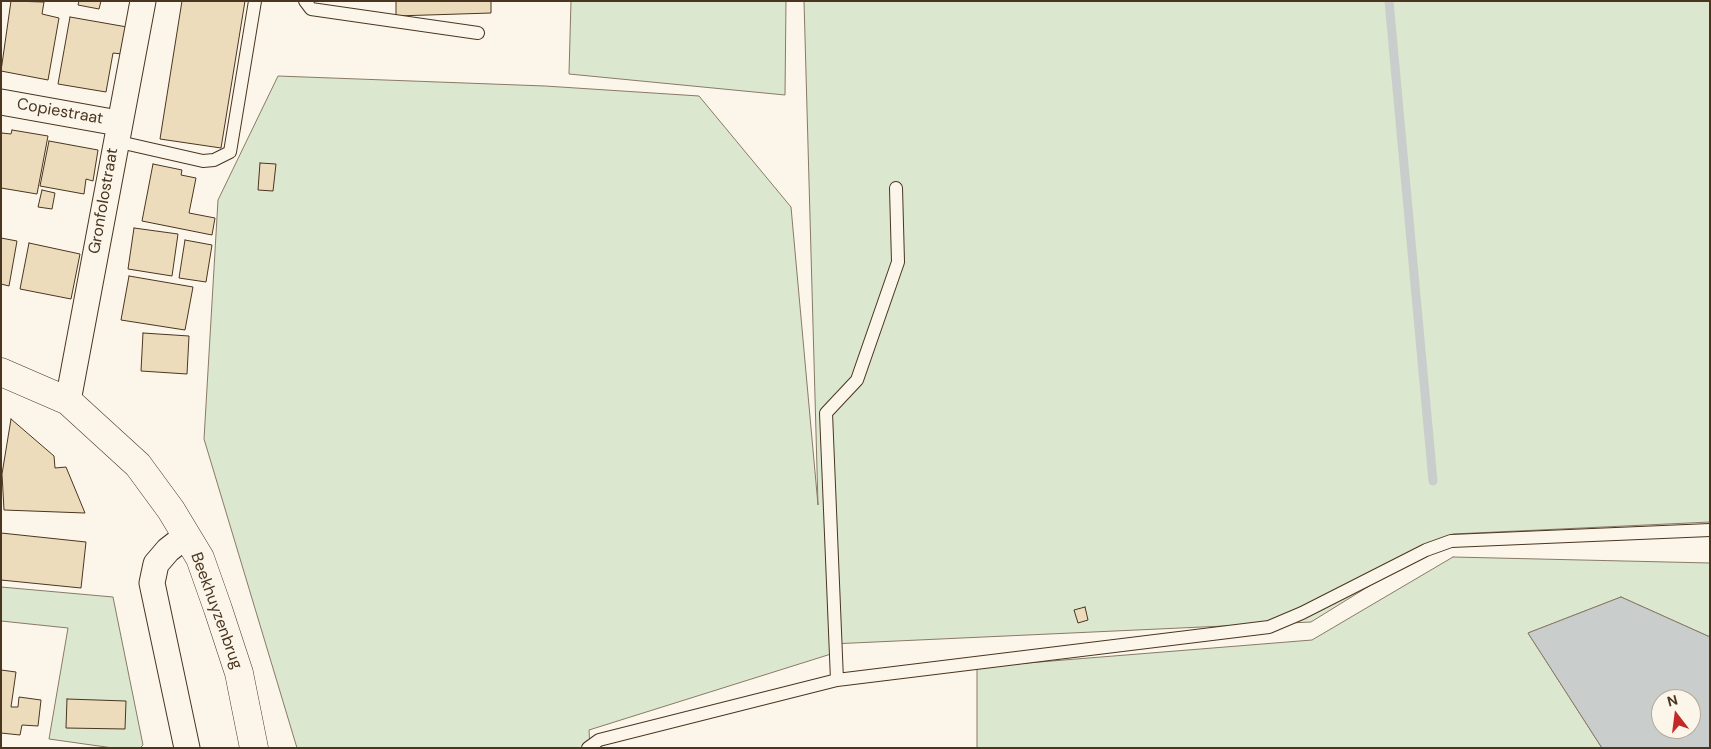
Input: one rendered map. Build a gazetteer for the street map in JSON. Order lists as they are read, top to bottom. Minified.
{"streets":{"street":["Copiestraat","Gronfolostraat","Beekhuyzenbrug"]},"crossings":[["Copiestraat","Gronfolostraat"],["Gronfolostraat","Beekhuyzenbrug"]],"north":"top"}
